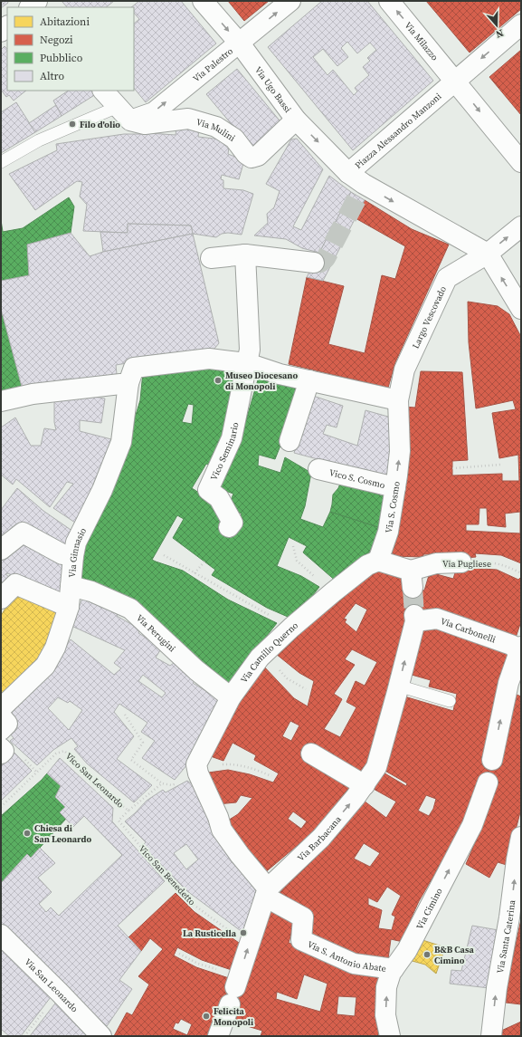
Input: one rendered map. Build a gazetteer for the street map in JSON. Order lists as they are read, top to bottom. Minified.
{"streets":{"street":["Via Milazzo","Via Palestro","Via Ugo Bassi","Piazza Alessandro Manzoni","Via Mulini","Largo Vescovado","Vico Seminario","Vico S. Cosmo","Via S. Cosmo","Via Ginnasio","Via Pugliese","Via Carbonelli","Via Perugini","Via Camillo Querno","Via Barbacana","Via Cimino","Via Santa Caterina","Via S. Antonio Abate","Via San Leonardo"],"path":["Vico San Leonardo","Vico San Benedetto"]},"crossings":[["Via Milazzo","Piazza Alessandro Manzoni"],["Via Palestro","Via Ugo Bassi"],["Via Palestro","Via Mulini"],["Via Ugo Bassi","Piazza Alessandro Manzoni"],["Via Ugo Bassi","Via Mulini"],["Largo Vescovado","Via S. Cosmo"],["Vico Seminario","Via Ginnasio"],["Vico S. Cosmo","Via S. Cosmo"],["Via S. Cosmo","Via Pugliese"],["Via S. Cosmo","Via Camillo Querno"],["Via Ginnasio","Via Perugini"],["Via Pugliese","Via Camillo Querno"],["Via Carbonelli","Via Barbacana"],["Via Perugini","Via Camillo Querno"],["Vico San Leonardo","Vico San Benedetto"],["Via Barbacana","Vico San Benedetto"],["Via Barbacana","Via S. Antonio Abate"],["Via Cimino","Via S. Antonio Abate"]],"one_way":["Via Milazzo","Via Palestro","Via Ugo Bassi","Piazza Alessandro Manzoni","Via Barbacana","Via Cimino","Via Santa Caterina"],"places":["Filo d'olio","Museo Diocesano di Monopoli","Chiesa di San Leonardo","La Rusticella","B&B Casa Cimino","Felicita Monopoli"],"legend":["Abitazioni","Negozi","Pubblico","Altro"],"north":"bottom"}
